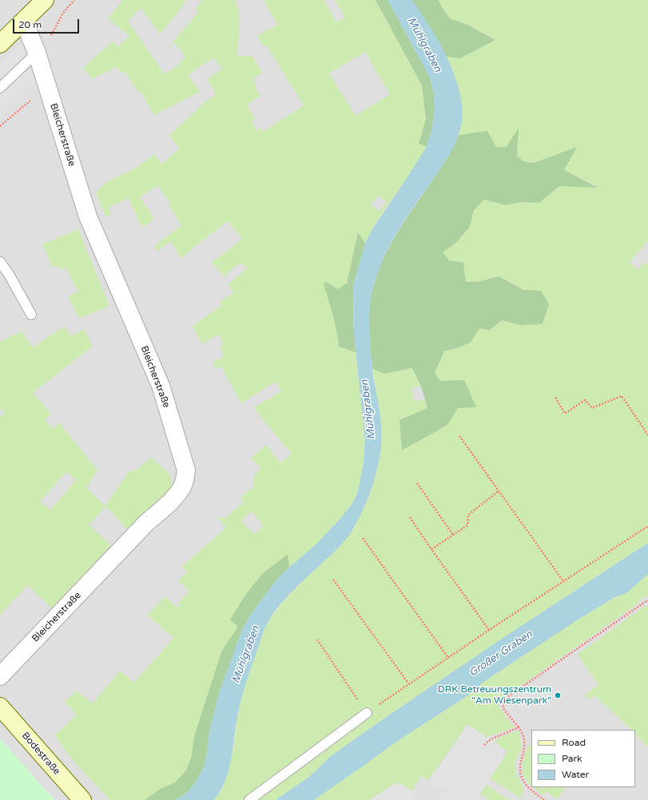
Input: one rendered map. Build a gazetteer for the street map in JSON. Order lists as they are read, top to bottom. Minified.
{"streets":{"main road":["Bodestraße"],"street":["Bleicherstraße"]},"water":["Mühlgraben","Großer Graben"],"places":["DRK Betreuungszentrum \"Am Wiesenpark\""],"legend":["Road","Park","Water"],"scale_bar":"20 m"}
